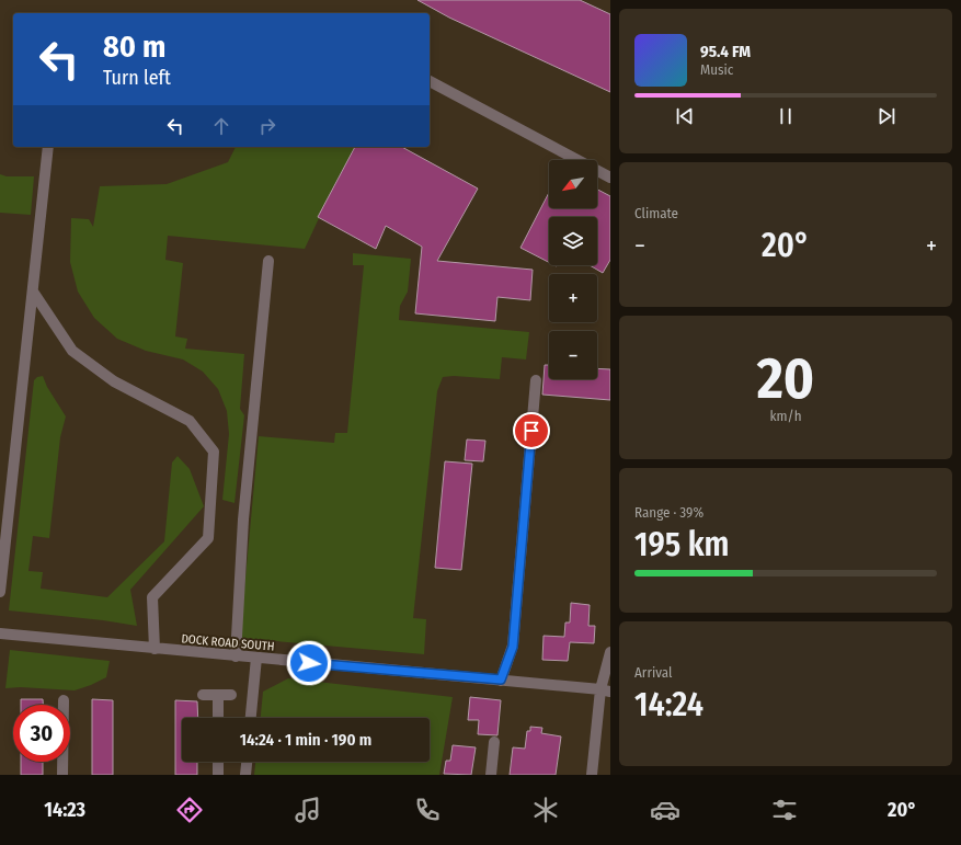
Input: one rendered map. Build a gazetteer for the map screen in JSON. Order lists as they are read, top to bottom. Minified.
{"streets":{"street":["DOCK ROAD SOUTH"]},"north":"bottom left","page":{"turn":["80 m","Turn left"],"song":["95.4 FM","Music"],"map_buttons":["+","−"],"tile":["Climate",["20","km/h"],["Range · 39%","195 km"],["Arrival","14:24"]],"heat":["−","20°","+"],"limit":"30","trip":"14:24 · 1 min · 190 m","tabs":["14:23","20°"]}}
